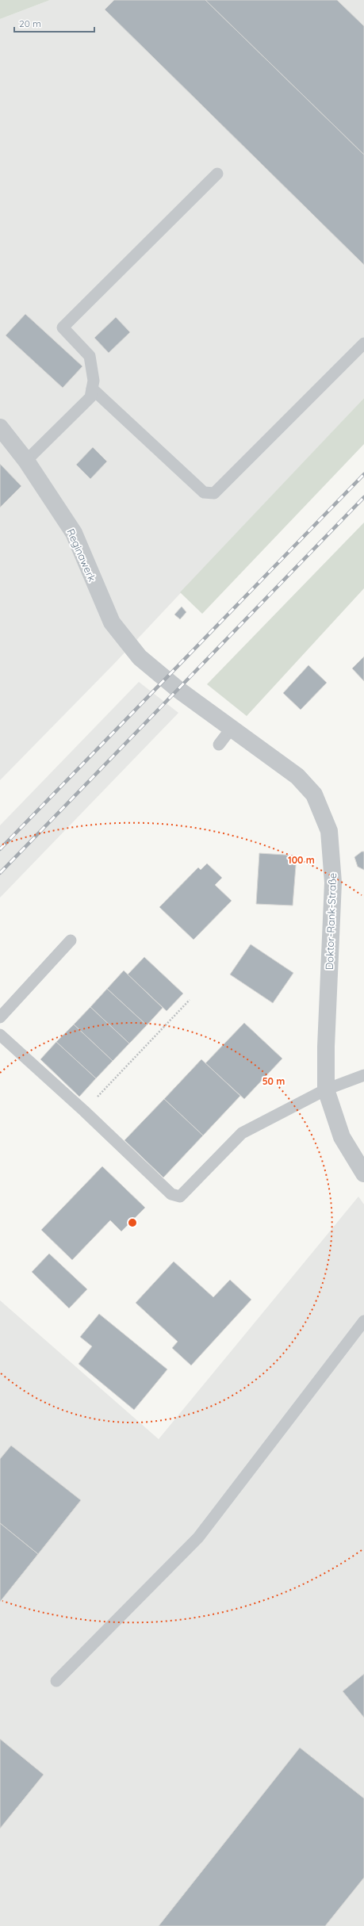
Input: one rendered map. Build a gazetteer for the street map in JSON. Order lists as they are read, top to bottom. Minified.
{"streets":{"street":["Reginawerk","Doktor-Rank-Straße"]},"crossings":[["Reginawerk","Doktor-Rank-Straße"]],"scale_bar":"20 m","rings":["100 m","50 m"]}
